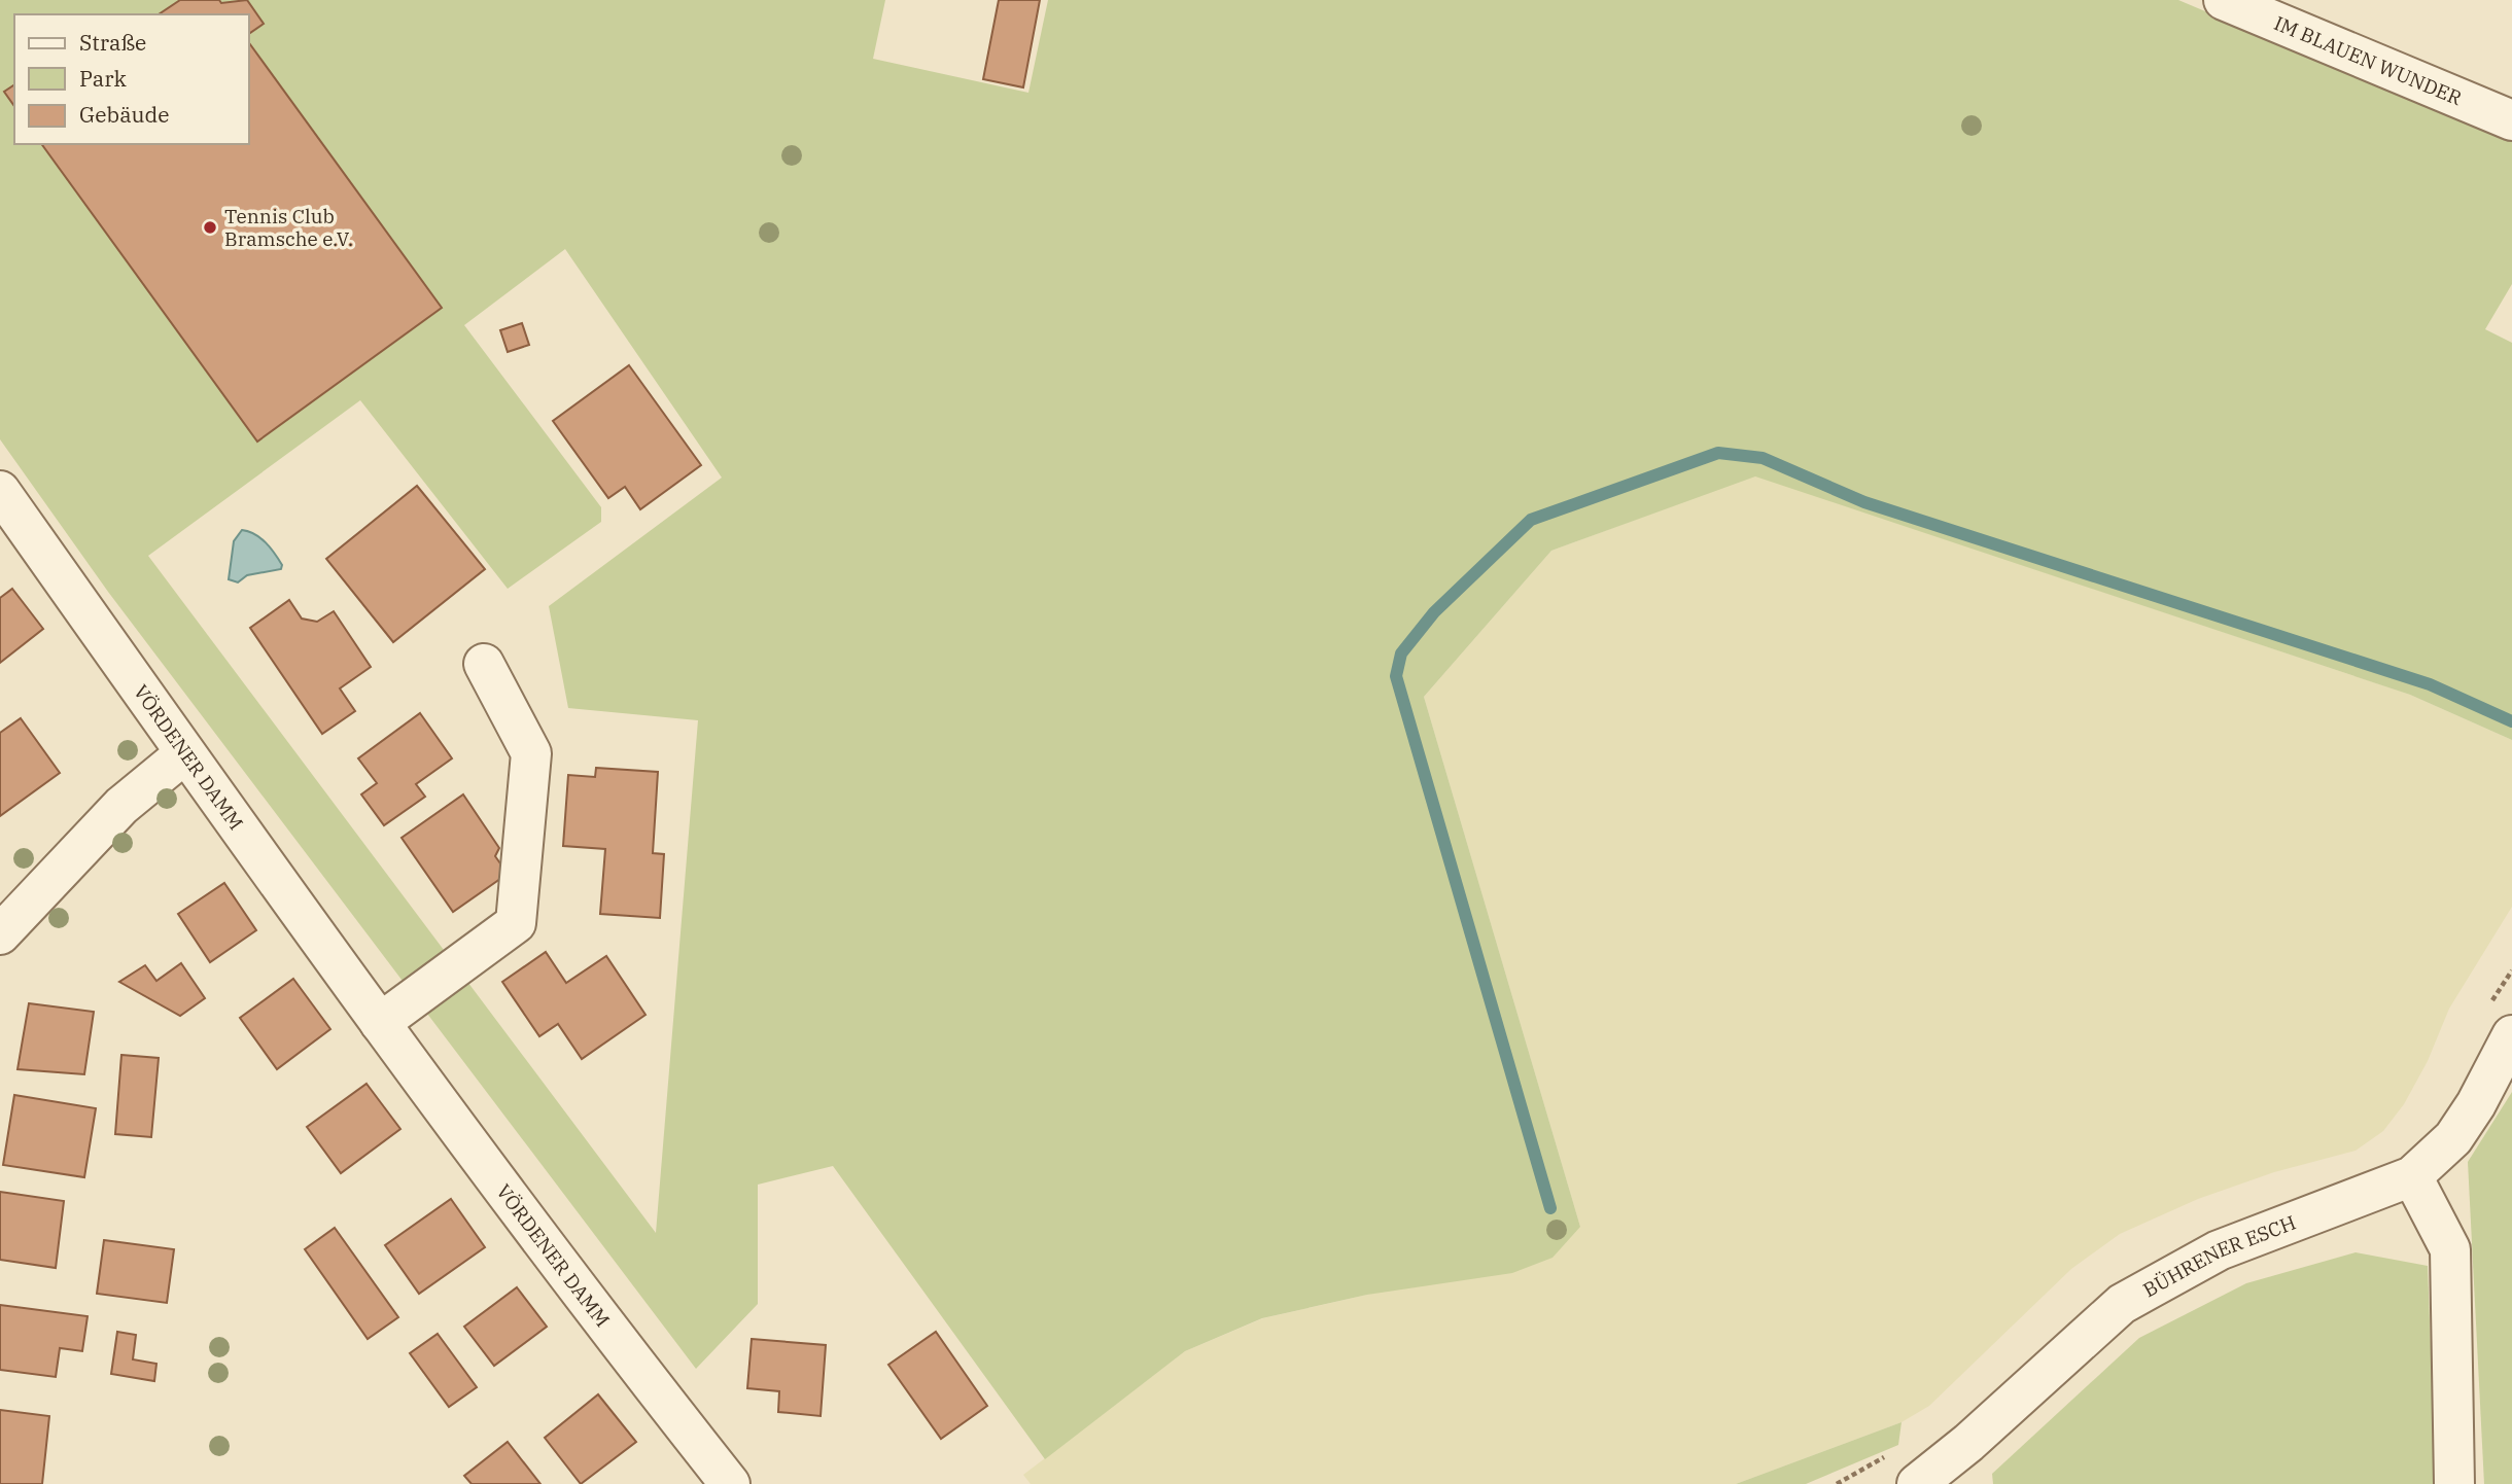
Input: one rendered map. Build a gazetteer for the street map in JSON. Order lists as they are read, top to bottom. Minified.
{"streets":{"street":["IM BLAUEN WUNDER","VÖRDENER DAMM","BÜHRENER ESCH"]},"places":["Tennis Club Bramsche e.V."],"legend":["Straße","Park","Gebäude"]}
